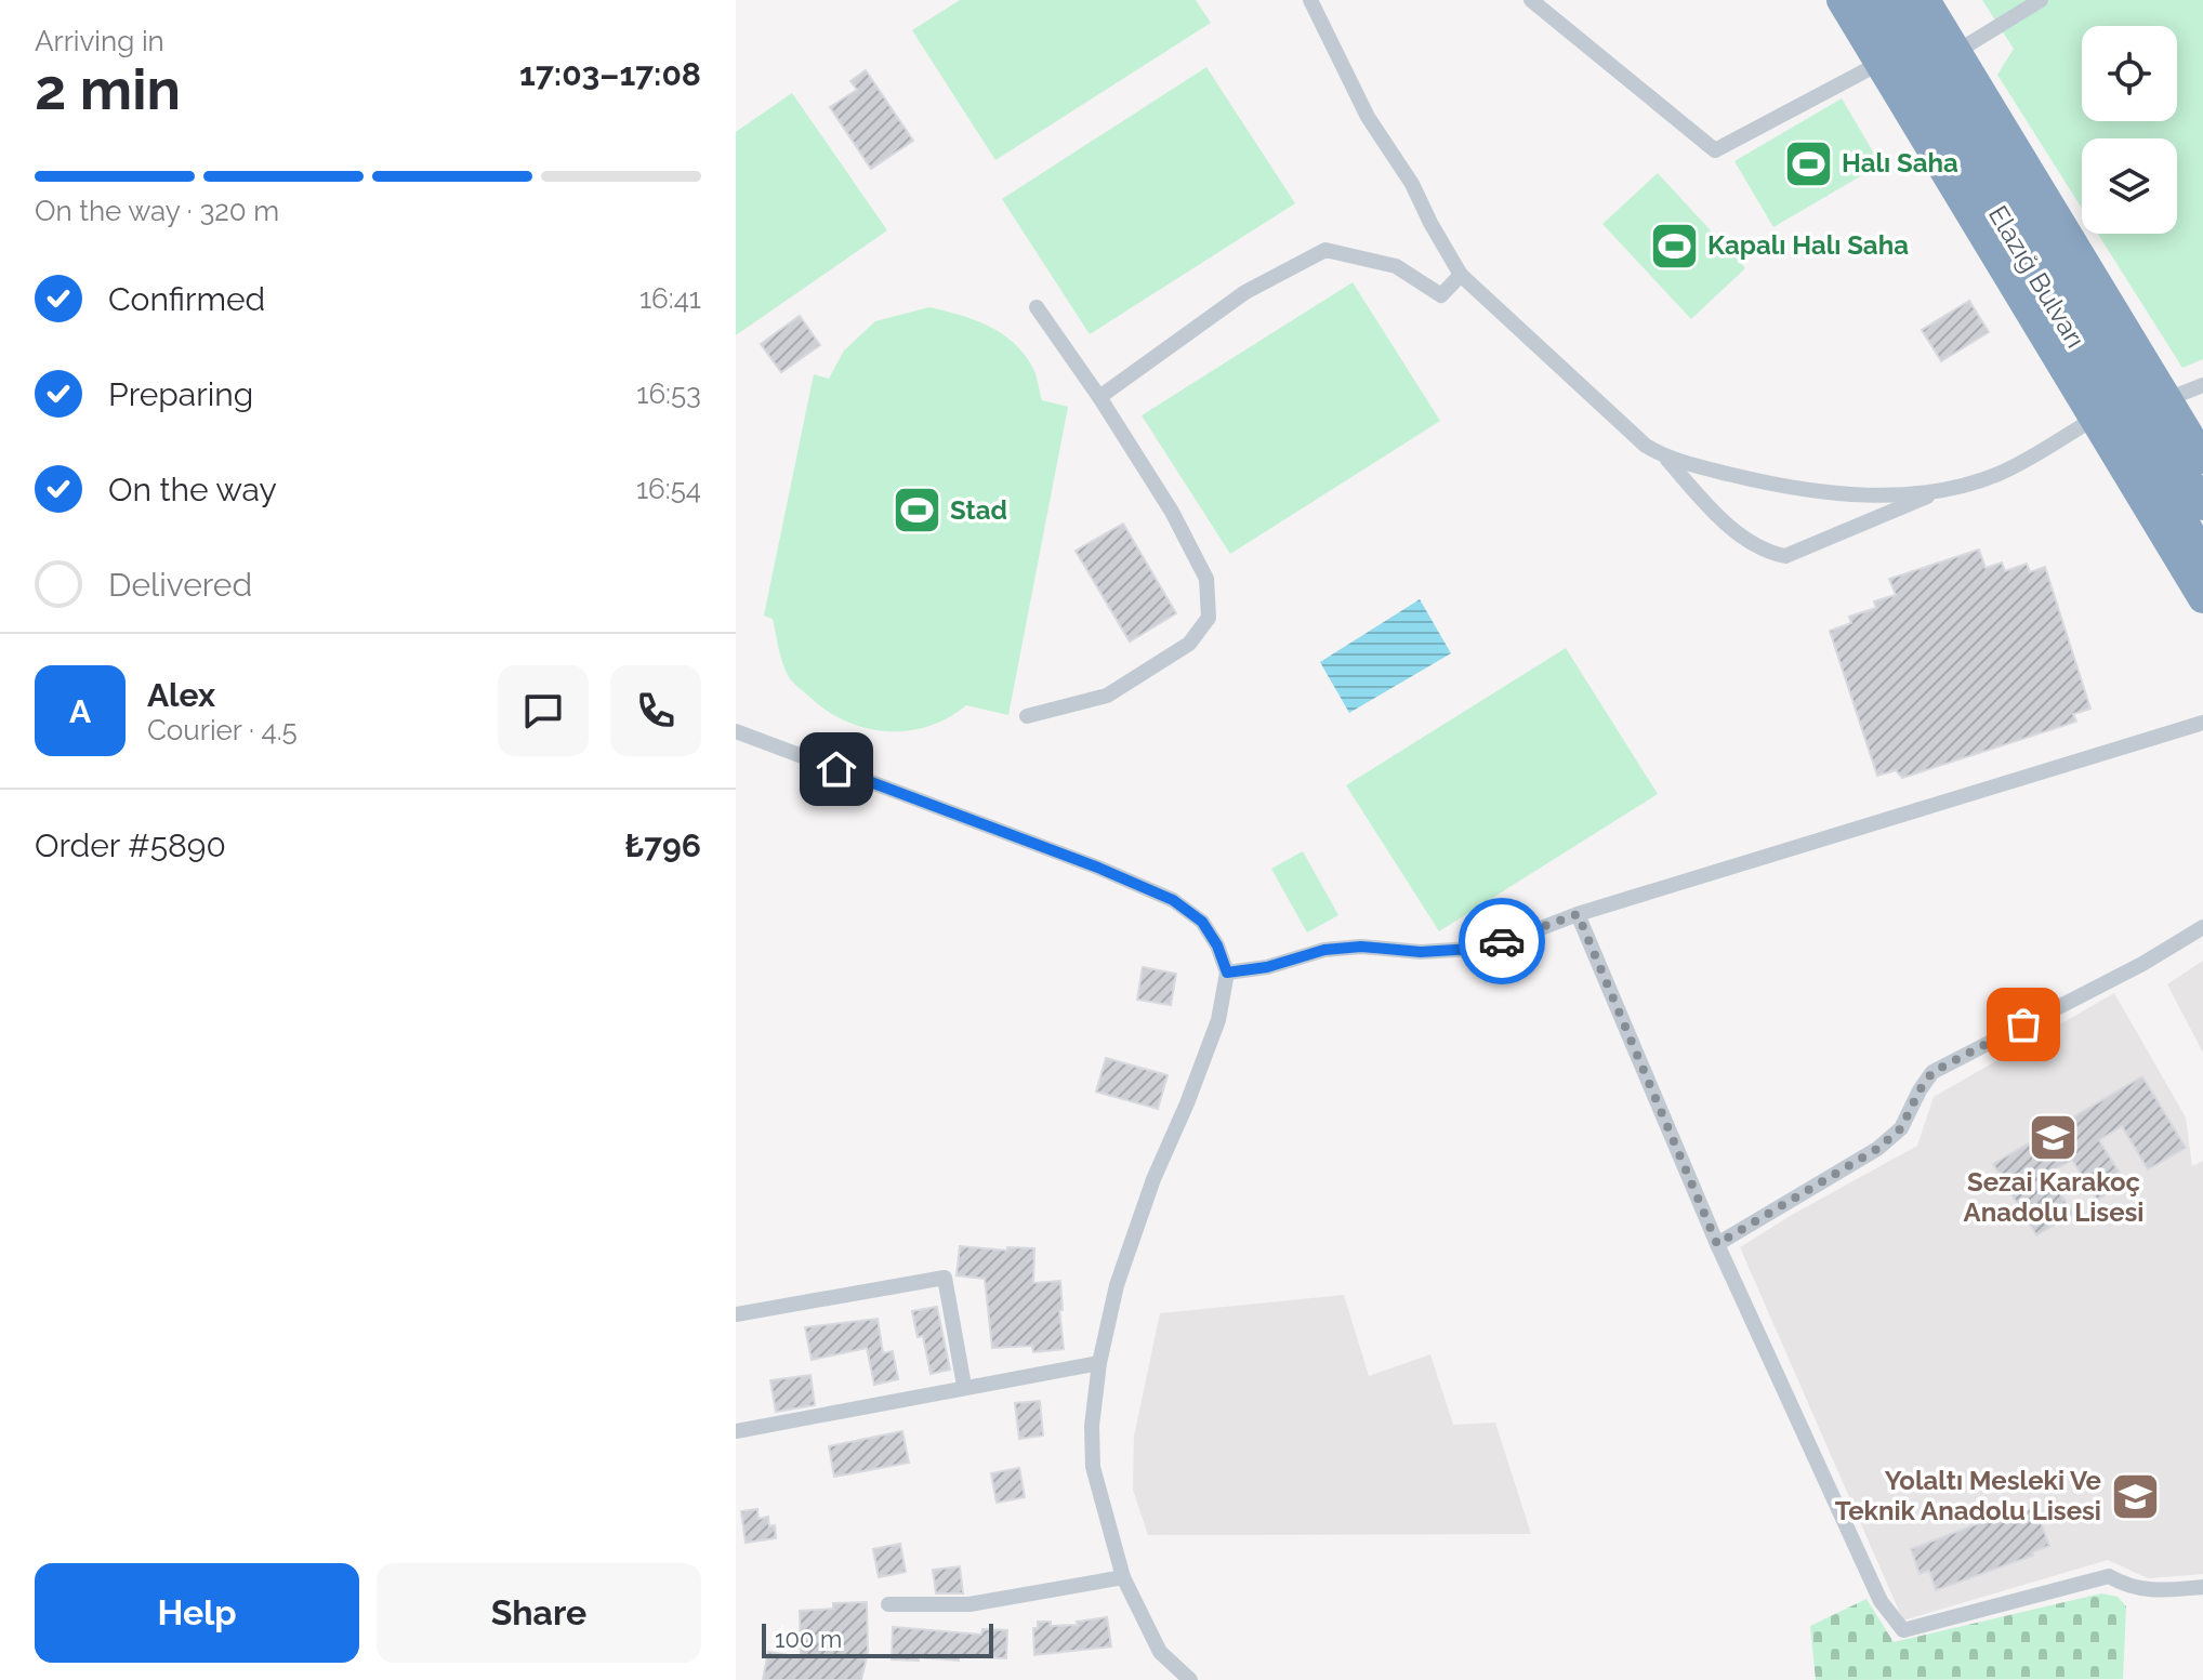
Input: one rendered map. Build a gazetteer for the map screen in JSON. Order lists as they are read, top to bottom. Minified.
{"streets":{"highway":["Elazığ Bulvarı"]},"places":{"sports":["Halı Saha","Kapalı Halı Saha","Stad"],"school or university":["Sezai Karakoç Anadolu Lisesi","Yolaltı Mesleki Ve Teknik Anadolu Lisesi"]},"scale_bar":"100 m","page":{"heading":["2 min","Arriving in","17:03–17:08"],"panel":["Alex","Courier · 4.5","Order #5890","₺796"],"bar":"On the way · 320 m","list":[["Confirmed","16:41"],["Preparing","16:53"],["On the way","16:54"],"Delivered"],"round":"A","buttons":["Help","Share"],"scale":"100 m"}}
